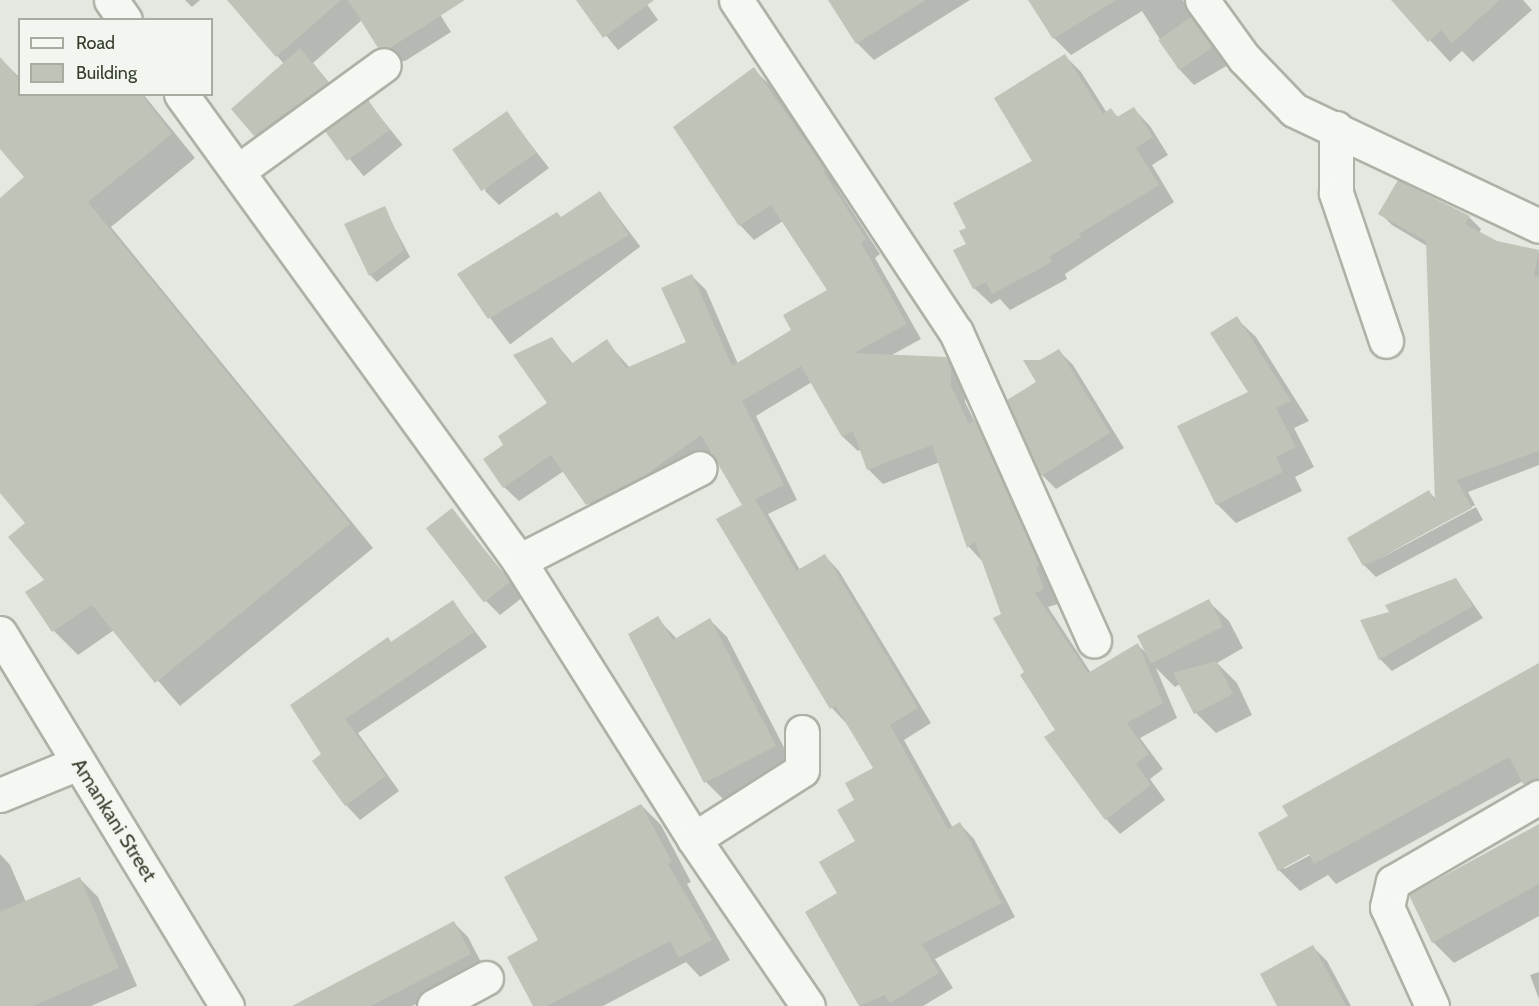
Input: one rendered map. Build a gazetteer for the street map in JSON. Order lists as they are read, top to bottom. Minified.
{"streets":{"street":["Amankani Street"]},"legend":["Road","Building"]}
